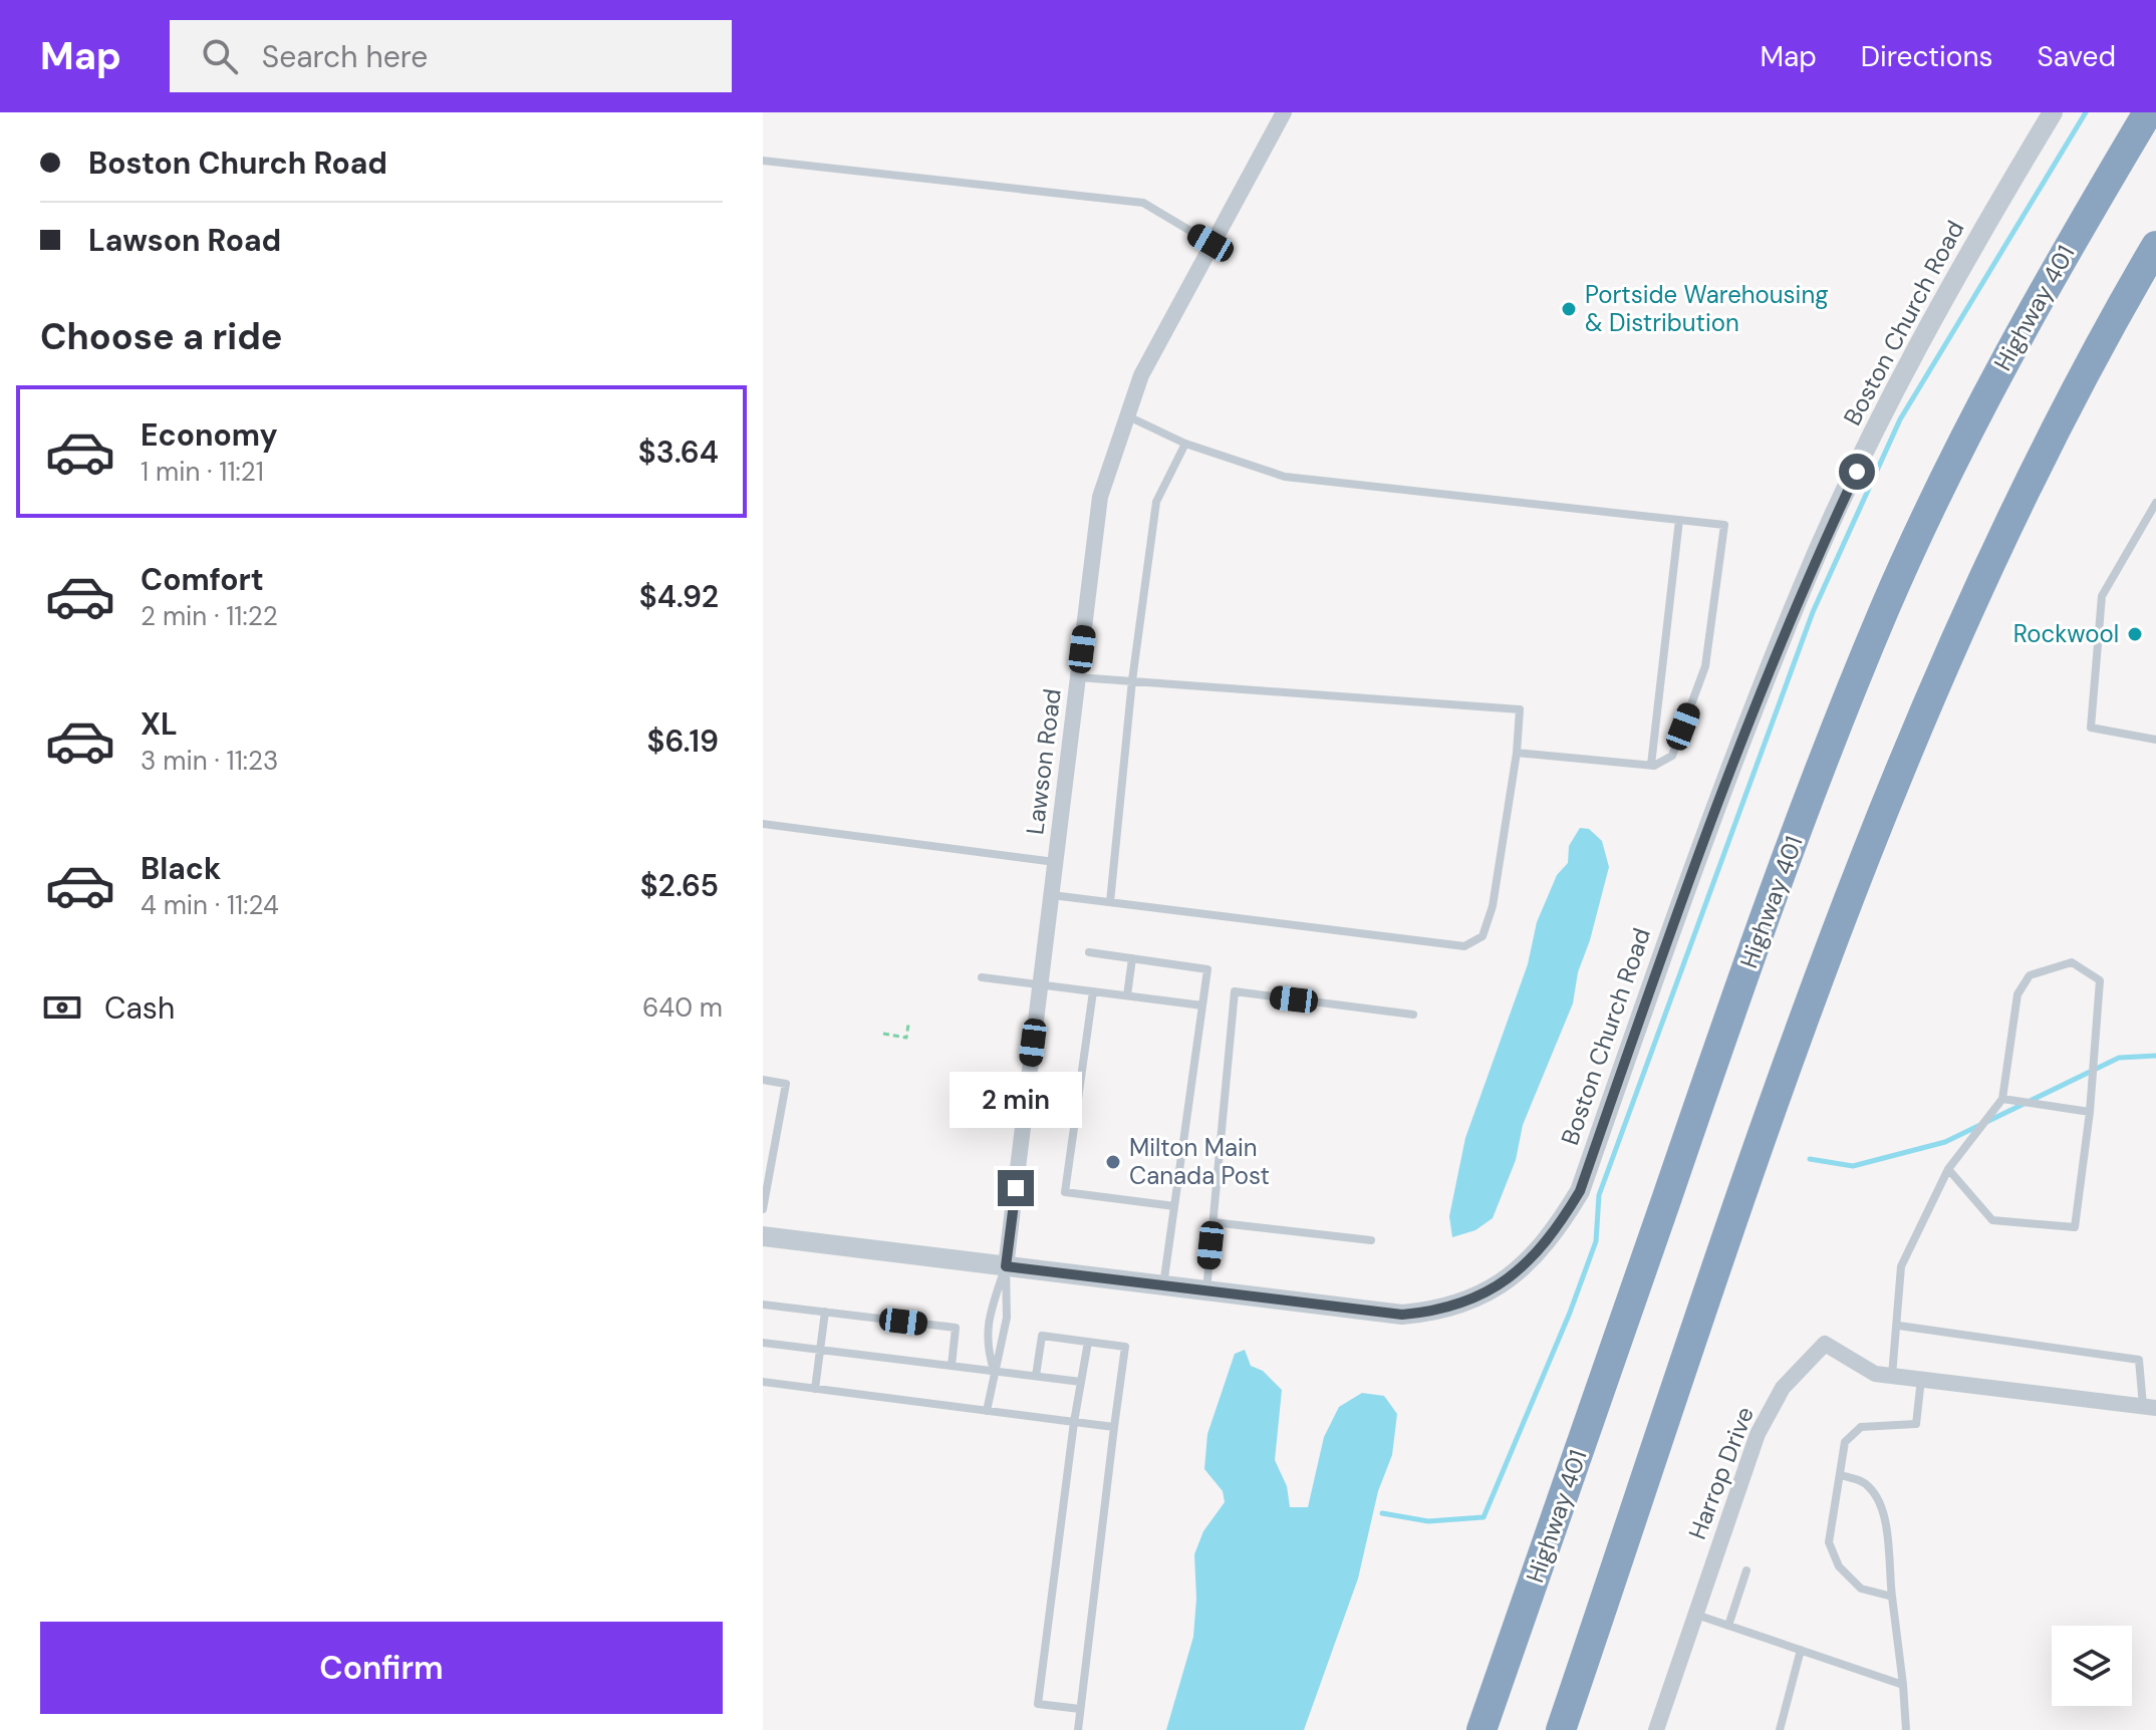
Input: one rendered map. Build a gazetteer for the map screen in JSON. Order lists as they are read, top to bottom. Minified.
{"streets":{"highway":["Highway 401"],"street":["Boston Church Road","Lawson Road","Harrop Drive"]},"crossings":[["Boston Church Road","Lawson Road"]],"places":["Portside Warehousing & Distribution","Rockwool","Milton Main Canada Post"],"page":{"header":"Map","search":"Search here","nav":["Map","Directions","Saved"],"banner":["Boston Church Road","Lawson Road"],"heading":"Choose a ride","list":[{"name":"Economy","note":"1 min · 11:21","value":"$3.64"},{"name":"Comfort","note":"2 min · 11:22","value":"$4.92"},{"name":"XL","note":"3 min · 11:23","value":"$6.19"},{"name":"Black","note":"4 min · 11:24","value":"$2.65"}],"pay":["Cash","640 m"],"bubble":"2 min","buttons":"Confirm"}}
